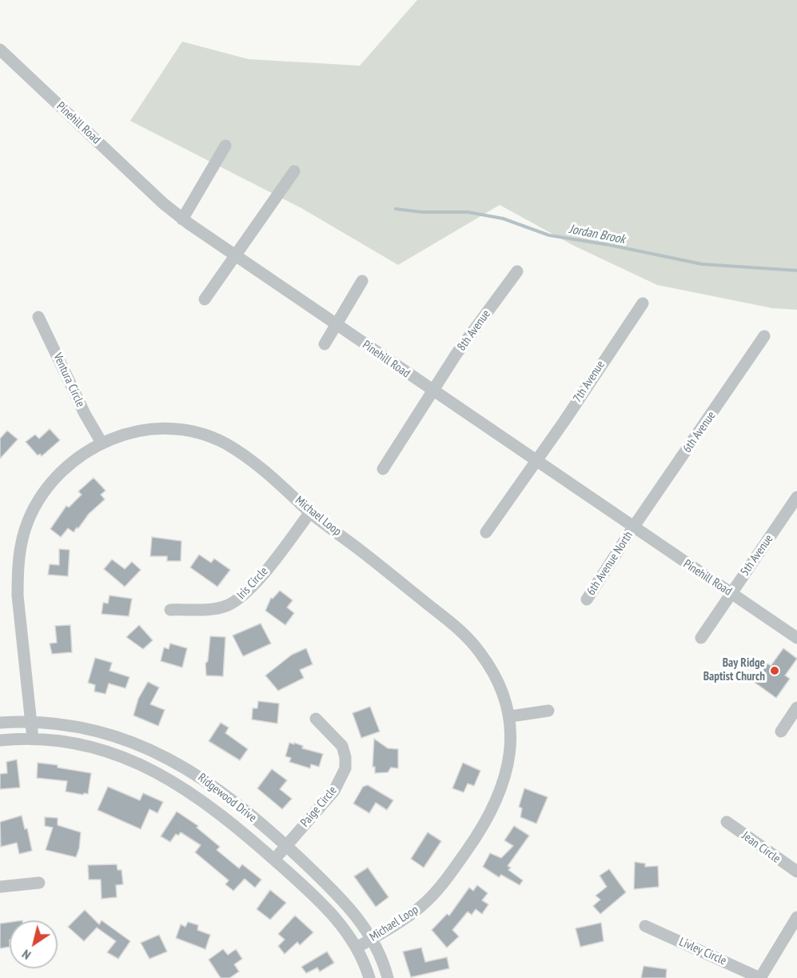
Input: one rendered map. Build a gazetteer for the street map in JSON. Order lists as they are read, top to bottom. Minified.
{"streets":{"street":["Pinehill Road","8th Avenue","Ventura Circle","7th Avenue","6th Avenue","Michael Loop","5th Avenue","6th Avenue North","Iris Circle","Ridgewood Drive","Paige Circle","Jean Circle","Livley Circle"]},"crossings":[["Pinehill Road","8th Avenue"],["Pinehill Road","7th Avenue"],["Pinehill Road","6th Avenue"],["Pinehill Road","5th Avenue"],["Pinehill Road","6th Avenue North"],["Ventura Circle","Michael Loop"],["6th Avenue","6th Avenue North"],["Michael Loop","Iris Circle"],["Michael Loop","Ridgewood Drive"],["Ridgewood Drive","Paige Circle"]],"water":["Jordan Brook"],"places":["Bay Ridge Baptist Church"],"north":"bottom left"}
